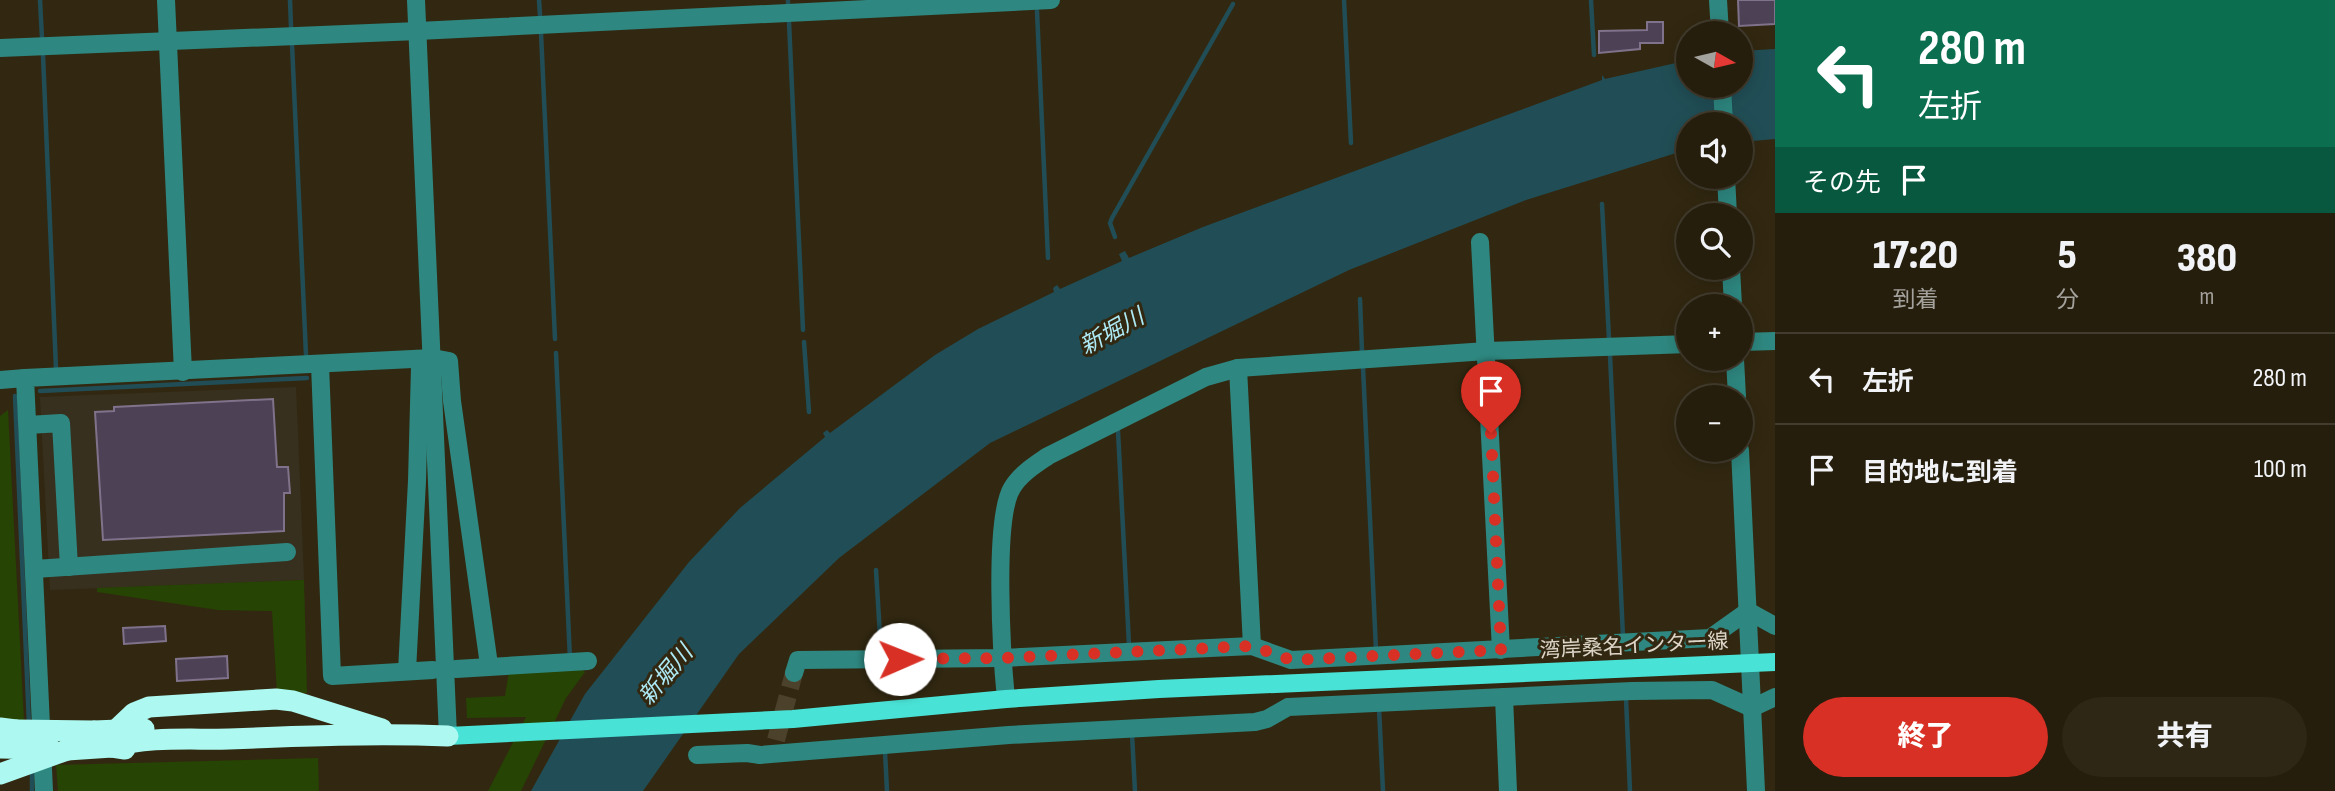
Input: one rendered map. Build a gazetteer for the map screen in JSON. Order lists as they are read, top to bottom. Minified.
{"streets":{"main road":["湾岸桑名インター線"]},"water":["新堀川"],"north":"right","page":{"turn":["280 m","左折"],"map_buttons":["+","−"],"then":"その先","eta":["17:20","到着","5","分","380","m"],"list":[{"name":"左折","value":"280 m"},{"name":"目的地に到着","value":"100 m"}],"buttons":["終了","共有"]}}
